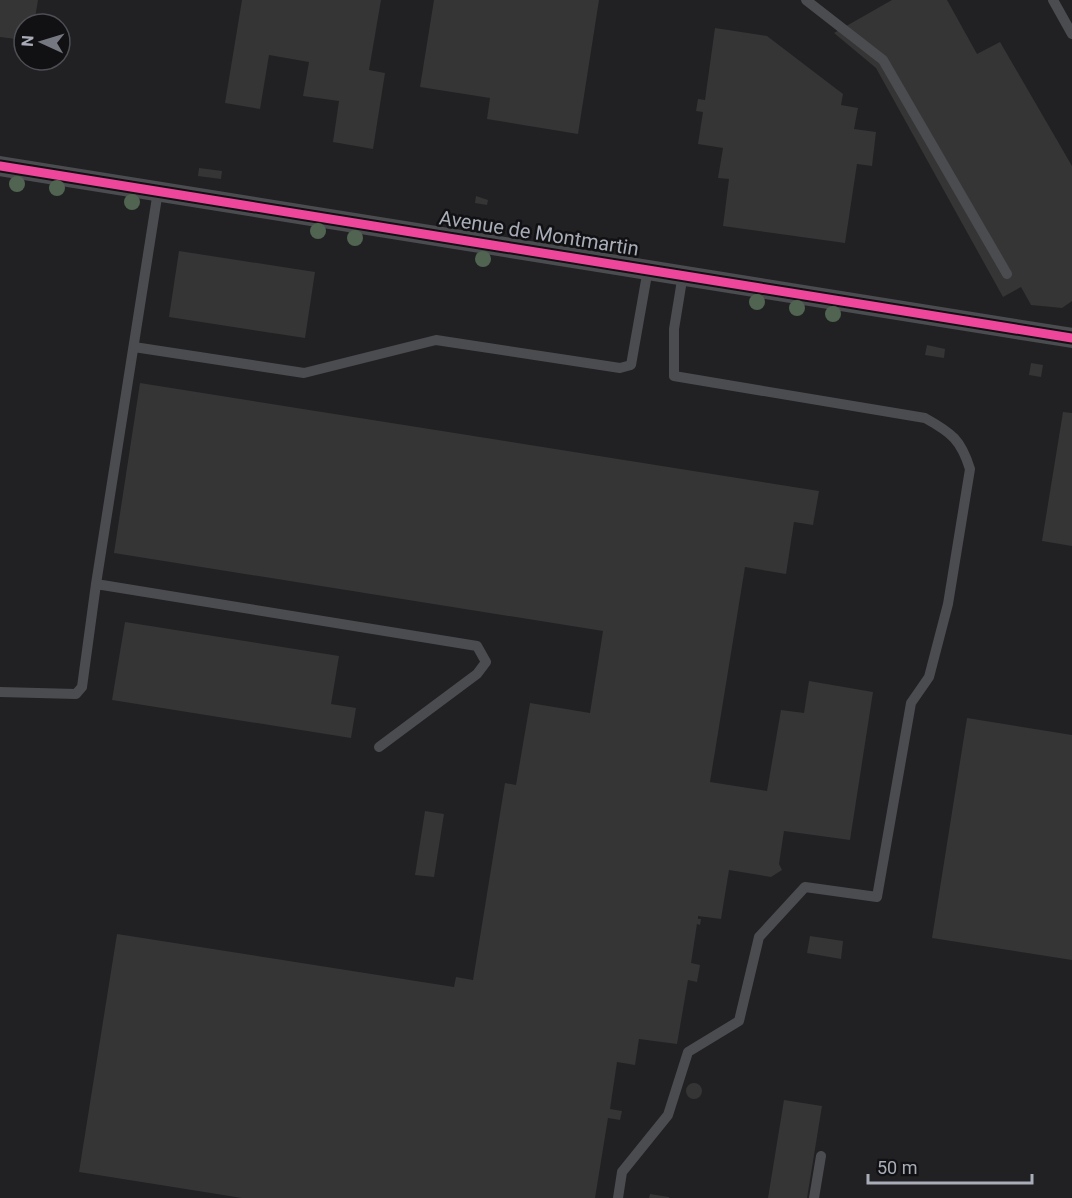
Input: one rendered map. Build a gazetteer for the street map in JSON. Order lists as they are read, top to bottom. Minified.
{"streets":{"street":["Avenue de Montmartin"]},"scale_bar":"50 m","north":"left"}
